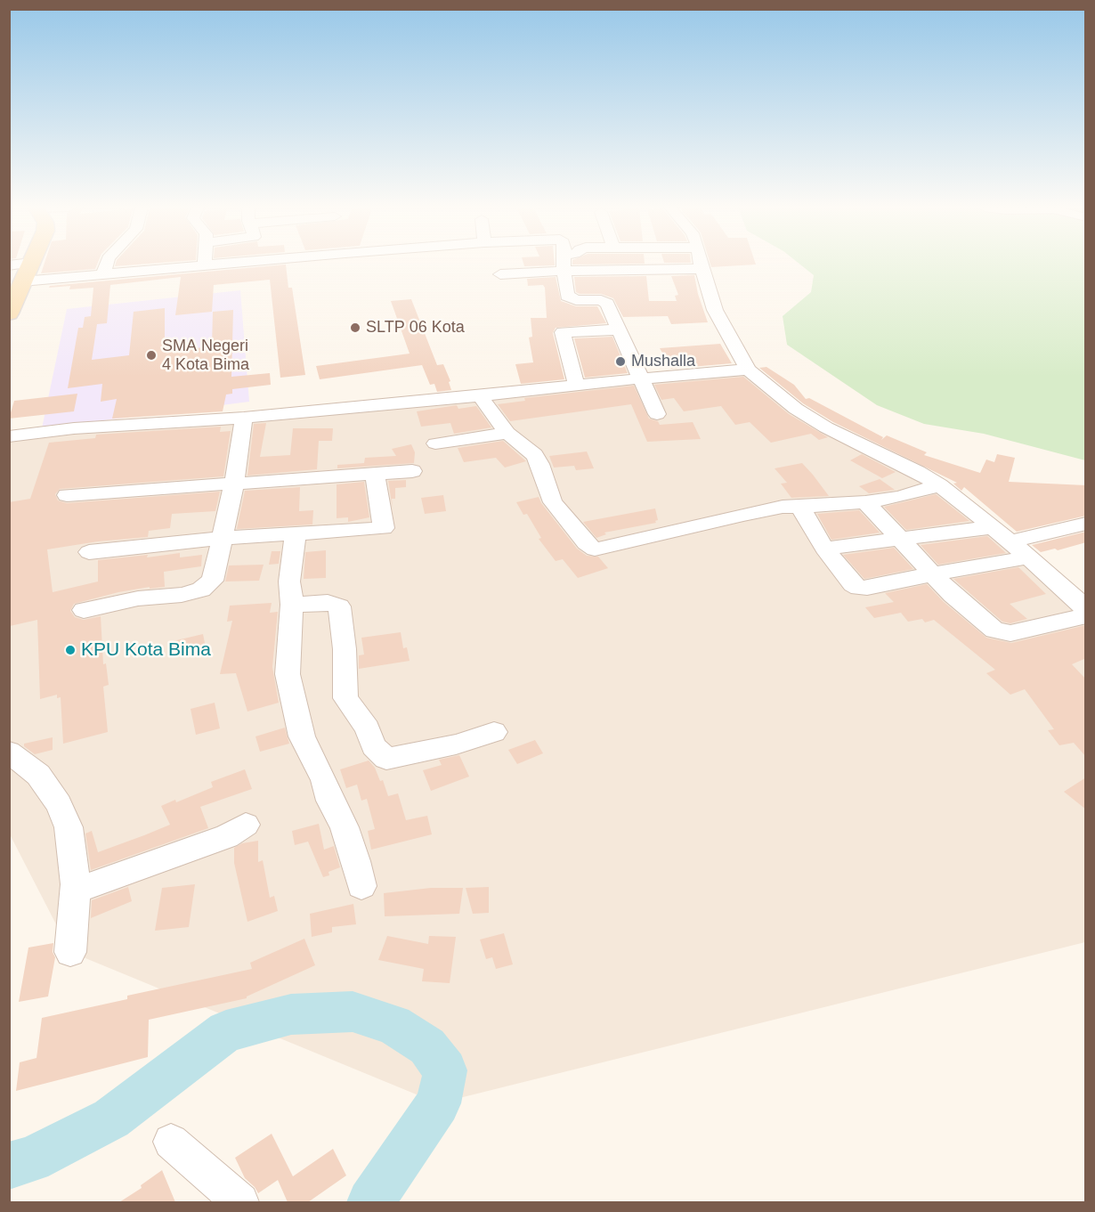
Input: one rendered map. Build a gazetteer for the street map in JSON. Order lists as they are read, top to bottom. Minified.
{"places":["SLTP 06 Kota","SMA Negeri 4 Kota Bima","Mushalla","KPU Kota Bima"]}
